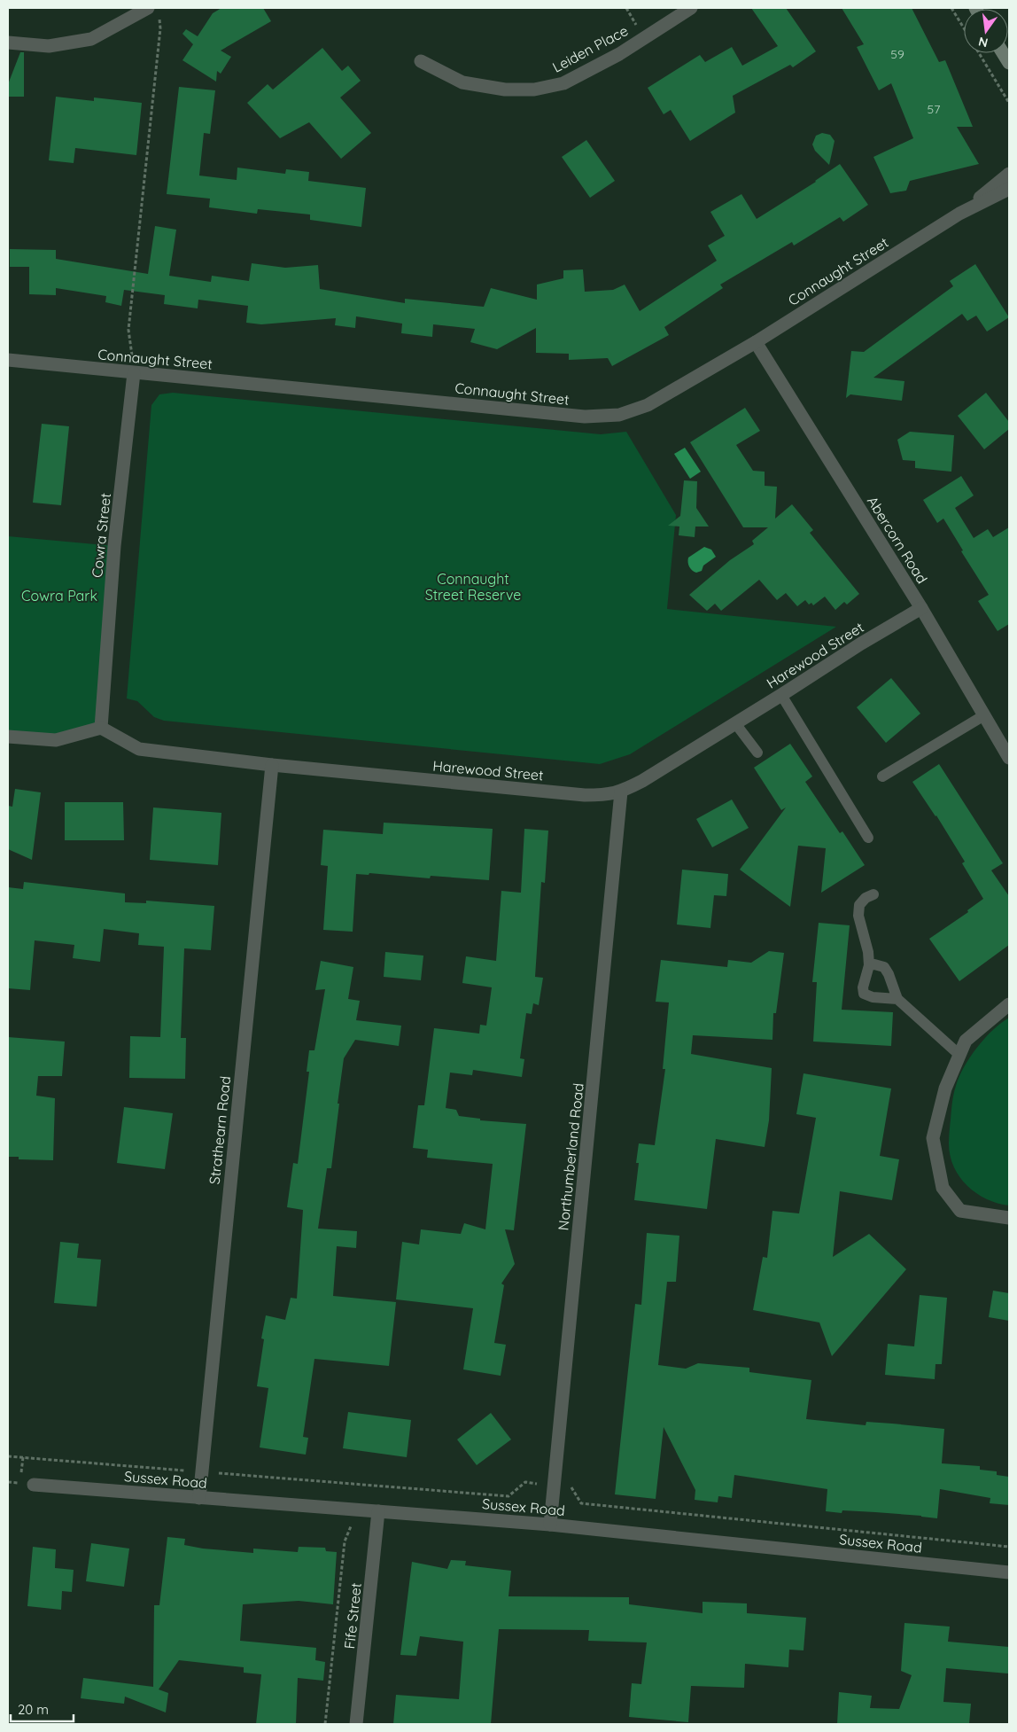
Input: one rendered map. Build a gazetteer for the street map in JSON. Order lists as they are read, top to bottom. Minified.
{"streets":{"street":["Leiden Place","Connaught Street","Cowra Street","Abercorn Road","Harewood Street","Strathearn Road","Northumberland Road","Sussex Road","Fife Street"]},"crossings":[["Connaught Street","Cowra Street"],["Connaught Street","Abercorn Road"],["Cowra Street","Harewood Street"],["Abercorn Road","Harewood Street"],["Harewood Street","Strathearn Road"],["Harewood Street","Northumberland Road"],["Strathearn Road","Sussex Road"],["Northumberland Road","Sussex Road"],["Sussex Road","Fife Street"]],"parks":["Connaught Street Reserve","Cowra Park"],"house_numbers":["59","57"],"scale_bar":"20 m","north":"bottom"}
